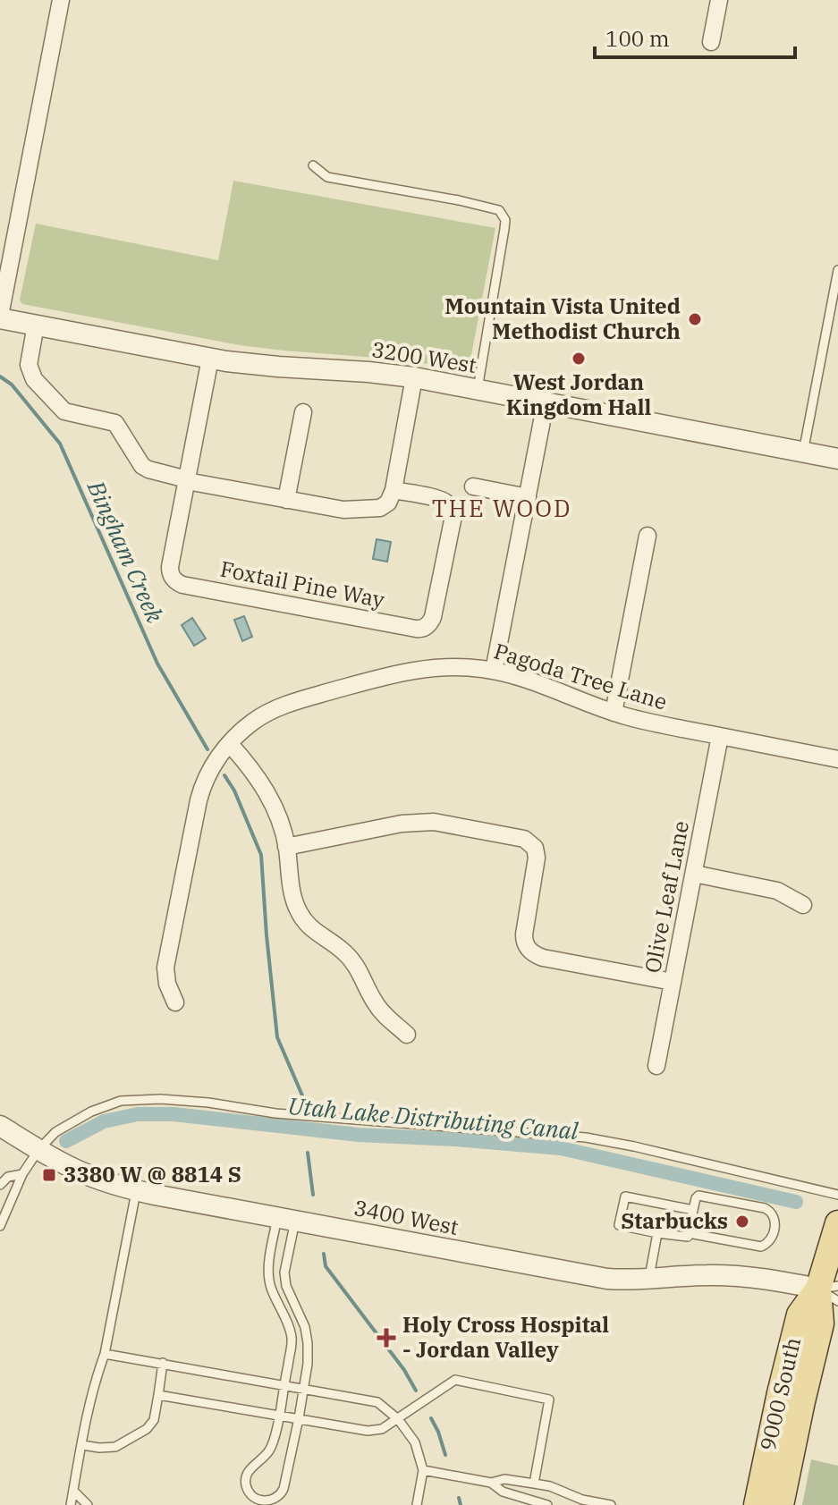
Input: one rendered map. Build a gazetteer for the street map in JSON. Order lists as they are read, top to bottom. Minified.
{"streets":{"main road":["9000 South"],"street":["3200 West","Foxtail Pine Way","Pagoda Tree Lane","Olive Leaf Lane","3400 West"]},"crossings":[["Pagoda Tree Lane","Olive Leaf Lane"],["3400 West","9000 South"]],"districts":["THE WOOD"],"water":["Bingham Creek","Utah Lake Distributing Canal"],"places":{"other":["Mountain Vista United Methodist Church","West Jordan Kingdom Hall","Starbucks"],"transit":["3380 W @ 8814 S"],"health":["Holy Cross Hospital - Jordan Valley"]},"scale_bar":"100 m"}
